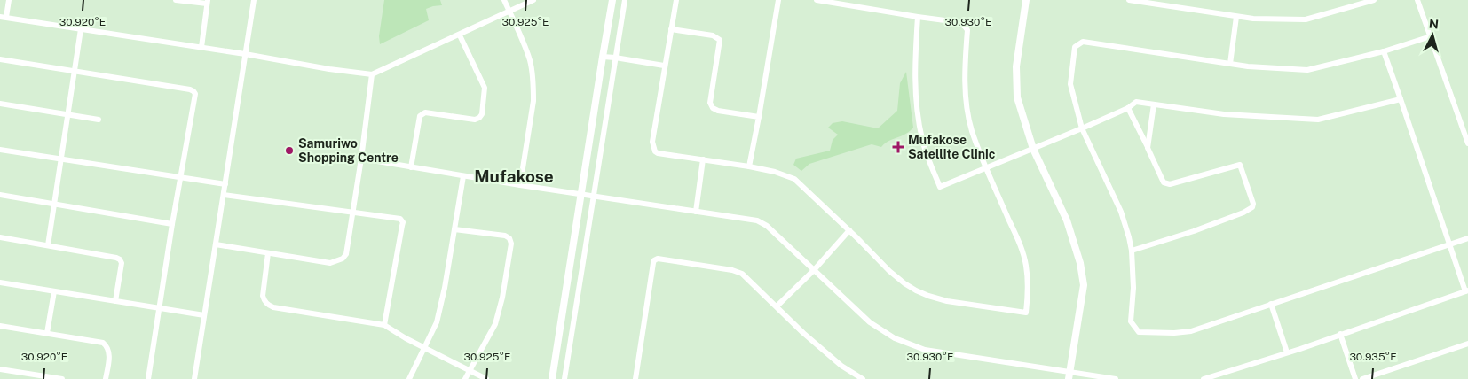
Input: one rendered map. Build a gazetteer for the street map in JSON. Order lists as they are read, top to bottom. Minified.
{"districts":["Mufakose"],"places":{"health":["Mufakose Satellite Clinic"],"other":["Samuriwo Shopping Centre"]},"north":"top","coordinates":["30.920°E","30.925°E","30.930°E","30.935°E"]}
